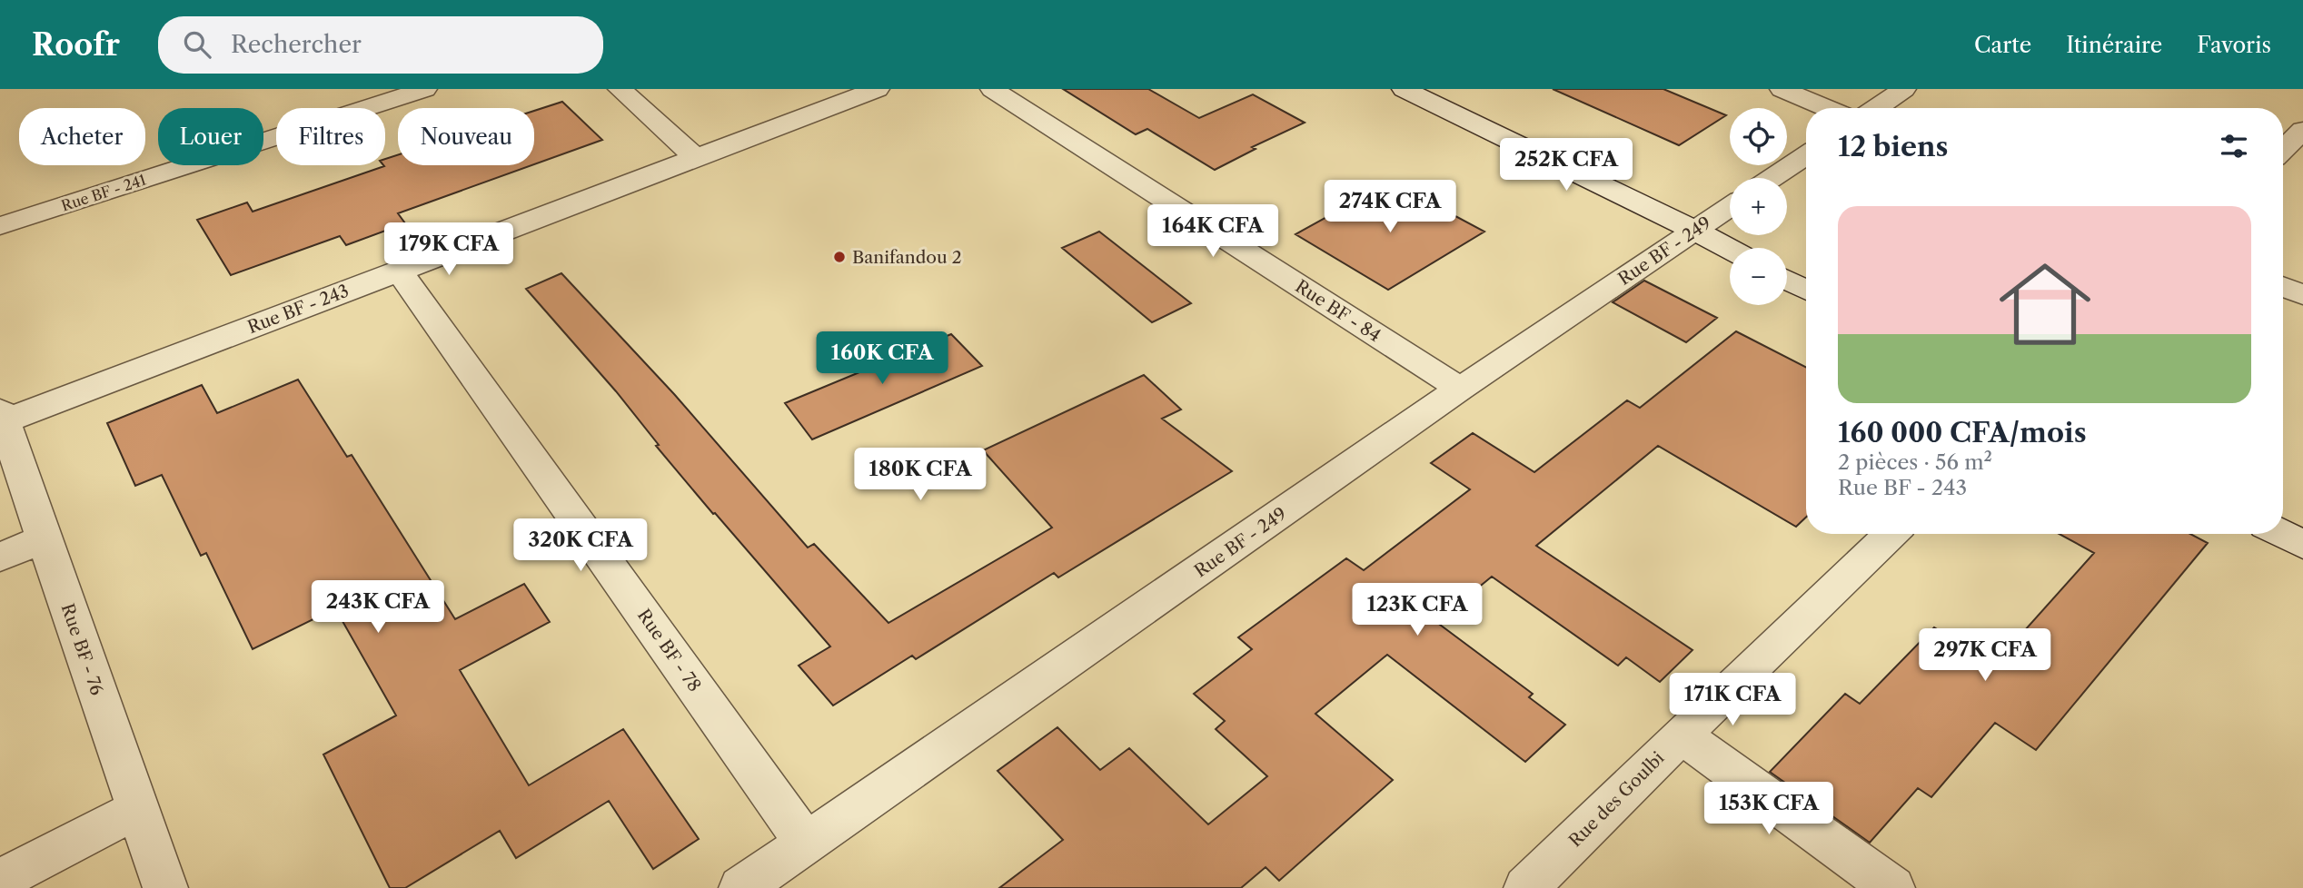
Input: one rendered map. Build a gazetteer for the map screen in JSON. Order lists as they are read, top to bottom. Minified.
{"streets":{"street":["Rue BF - 241","Rue BF - 249","Rue BF - 243","Rue BF - 84","Rue BF - 76","Rue BF - 78","Rue des Goulbi"]},"crossings":[["Rue BF - 249","Rue BF - 84"],["Rue BF - 249","Rue BF - 78"],["Rue BF - 243","Rue BF - 76"],["Rue BF - 243","Rue BF - 78"]],"places":["Banifandou 2"],"page":{"header":"Roofr","search":"Rechercher","nav":["Carte","Itinéraire","Favoris"],"map_buttons":["+","−"],"chip":["Acheter","Louer","Filtres","Nouveau"],"heading":"12 biens","price":["252K CFA","274K CFA","164K CFA","179K CFA","160K CFA","180K CFA","320K CFA","243K CFA","123K CFA","297K CFA","171K CFA","153K CFA"],"list":[{"name":"160 000 CFA/mois","note":"2 pièces · 56 m² · Rue BF - 243"}]}}
